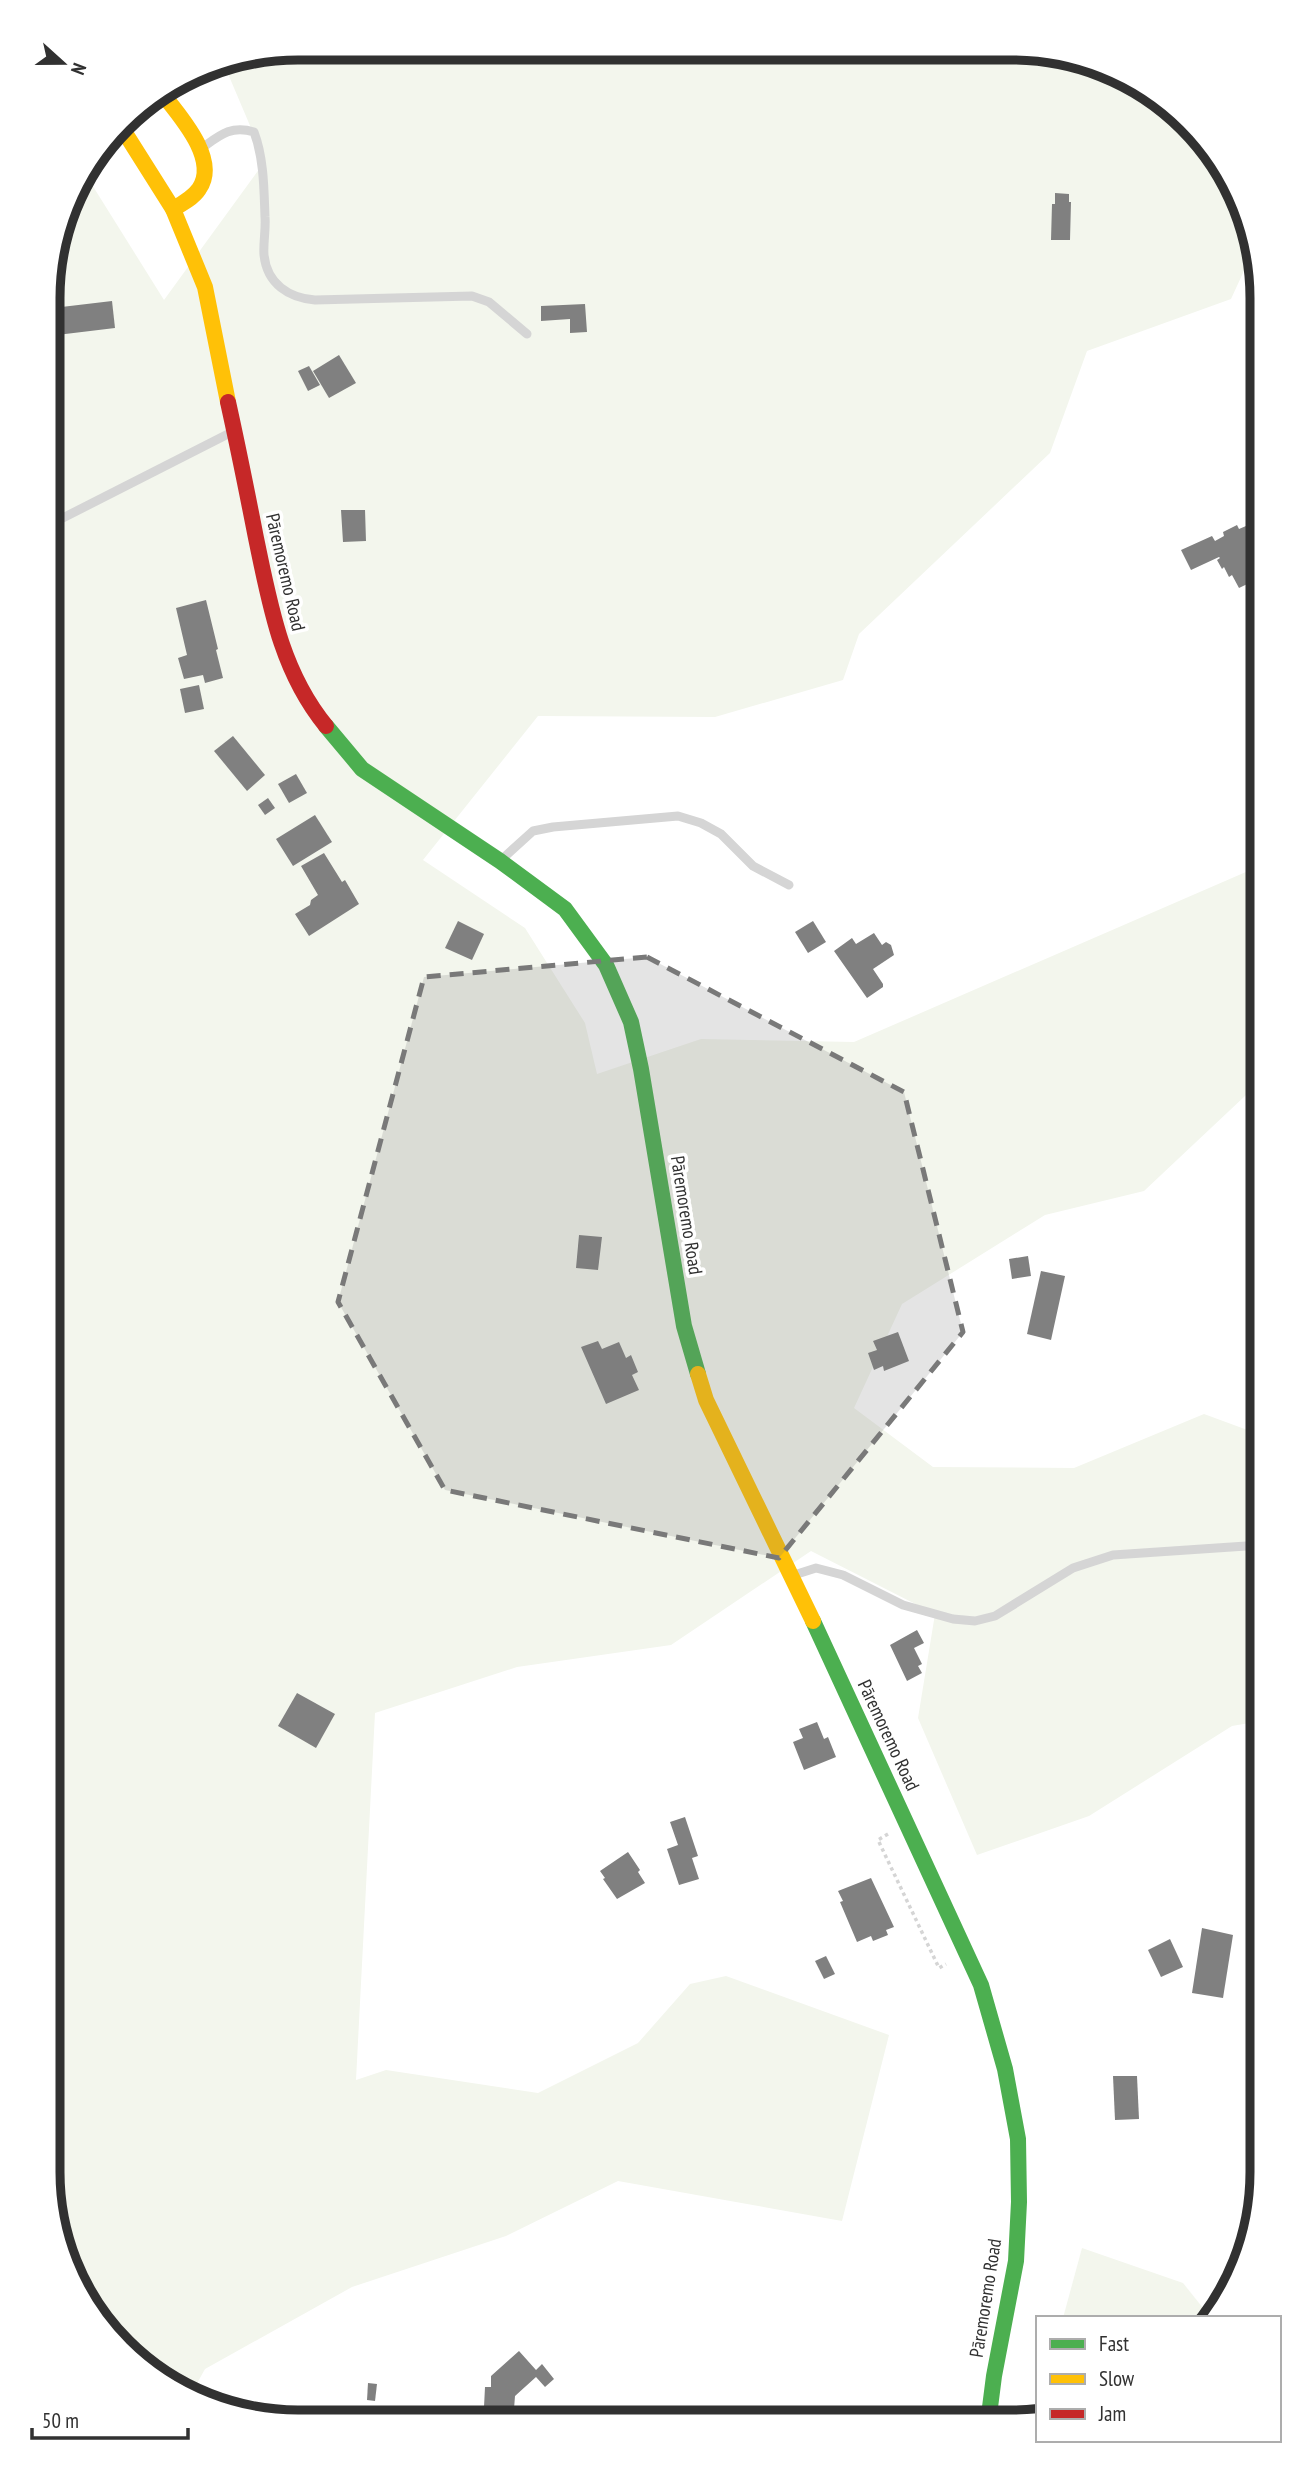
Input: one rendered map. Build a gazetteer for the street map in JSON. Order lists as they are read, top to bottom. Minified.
{"streets":{"street":["Pāremoremo Road"]},"legend":["Fast","Slow","Jam"],"scale_bar":"50 m","north":"right"}
